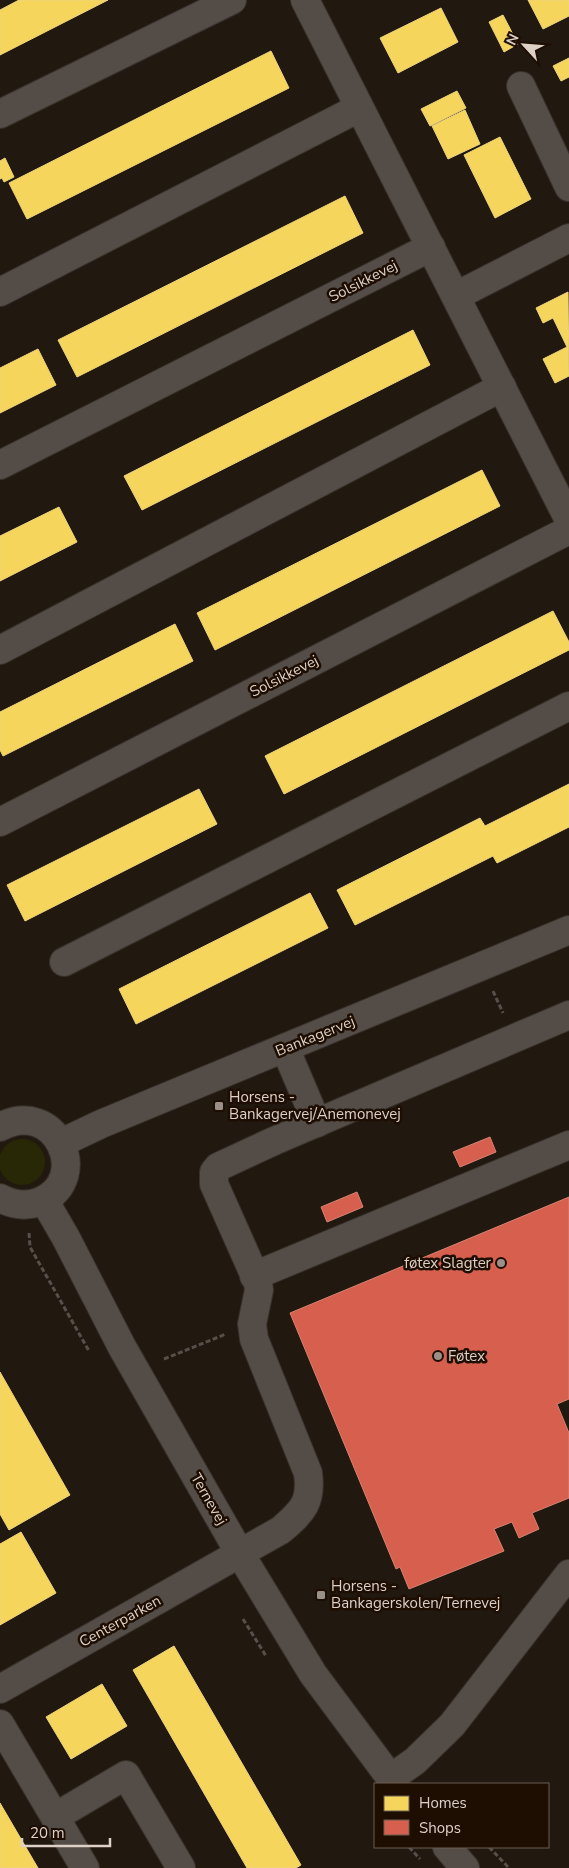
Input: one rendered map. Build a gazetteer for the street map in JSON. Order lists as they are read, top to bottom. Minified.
{"streets":{"street":["Solsikkevej","Bankagervej","Ternevej","Centerparken"]},"crossings":[["Ternevej","Centerparken"]],"places":{"transit":["Horsens - Bankagervej/Anemonevej","Horsens - Bankagerskolen/Ternevej"],"other":["føtex Slagter","Føtex"]},"legend":["Homes","Shops"],"scale_bar":"20 m","north":"top left"}
